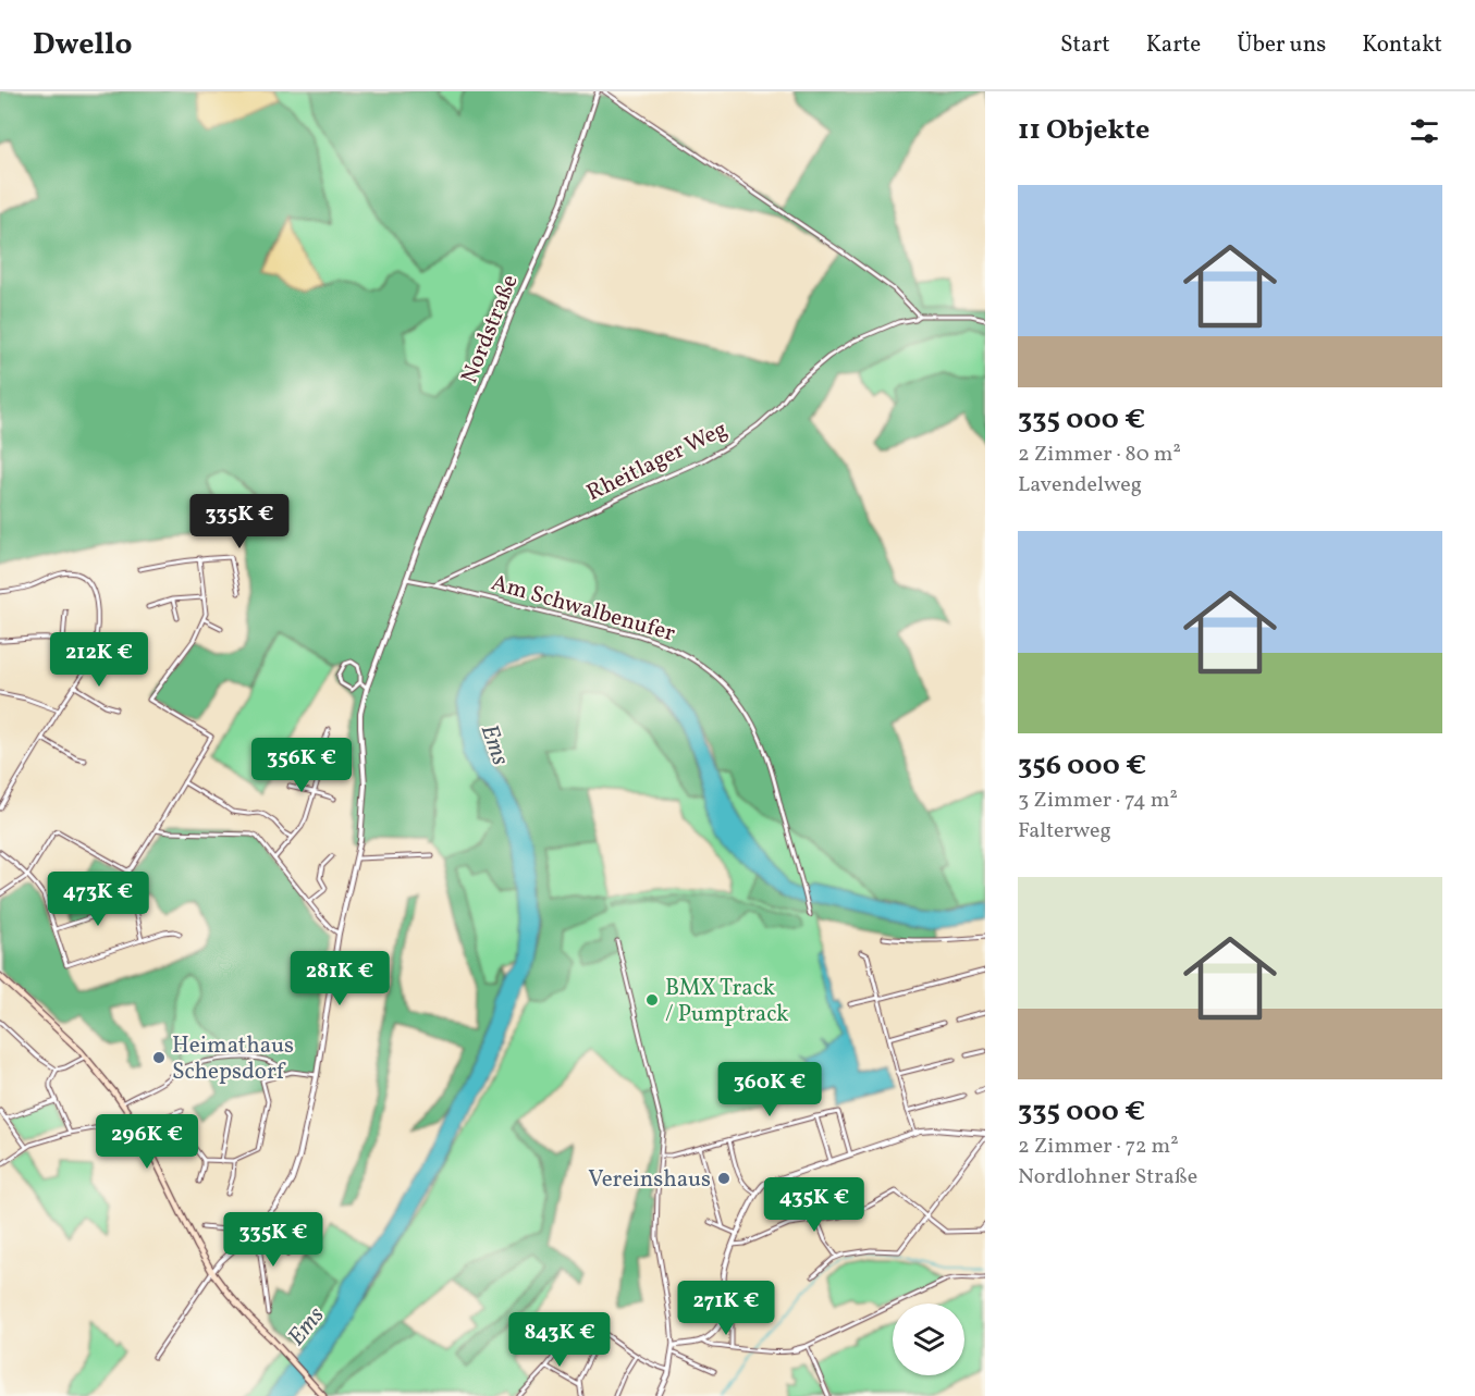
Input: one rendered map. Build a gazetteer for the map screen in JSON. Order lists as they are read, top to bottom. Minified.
{"streets":{"street":["Nordstraße","Rheitlager Weg","Am Schwalbenufer"]},"crossings":[["Nordstraße","Am Schwalbenufer"],["Rheitlager Weg","Am Schwalbenufer"]],"water":["Ems"],"places":["BMX Track / Pumptrack","Heimathaus Schepsdorf","Vereinshaus"],"page":{"header":"Dwello","nav":["Start","Karte","Über uns","Kontakt"],"heading":"11 Objekte","list":[{"name":"335 000 €","note":"2 Zimmer · 80 m² · Lavendelweg"},{"name":"356 000 €","note":"3 Zimmer · 74 m² · Falterweg"},{"name":"335 000 €","note":"2 Zimmer · 72 m² · Nordlohner Straße"}],"price":["335K €","212K €","356K €","473K €","281K €","360K €","296K €","435K €","335K €","271K €","843K €"]}}
